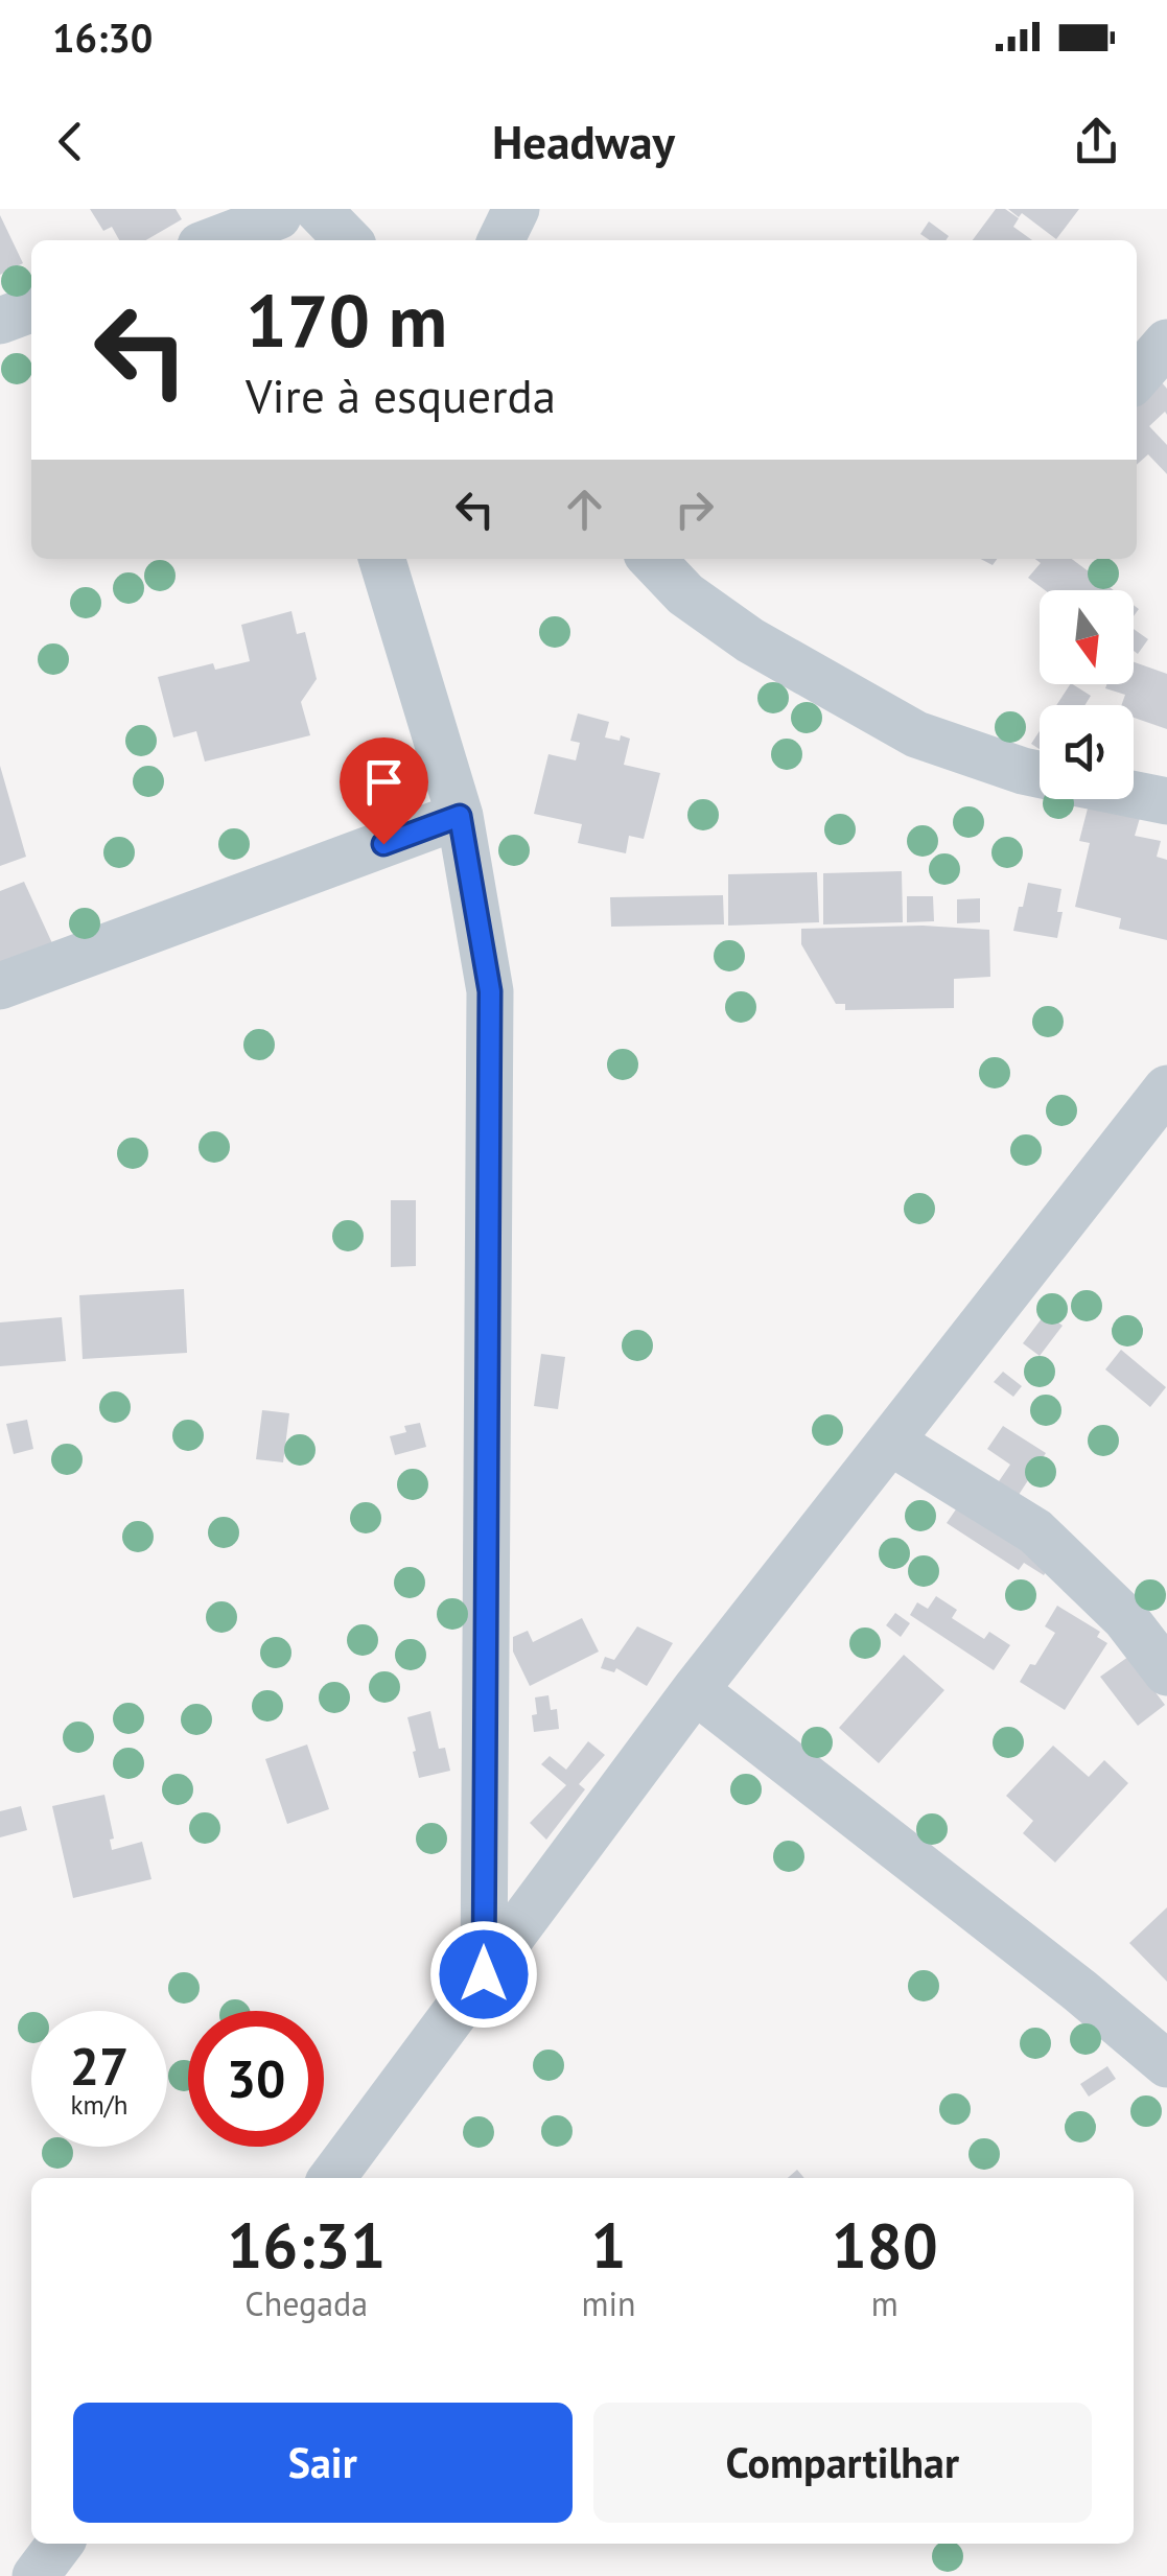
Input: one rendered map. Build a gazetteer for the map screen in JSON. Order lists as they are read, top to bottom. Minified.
{"north":"bottom","page":{"status":"16:30","header":"Headway","turn":["170 m","Vire à esquerda"],"speed":"27 km/h","limit":"30","eta":["16:31","Chegada","1","min","180","m"],"buttons":["Sair","Compartilhar"]}}
